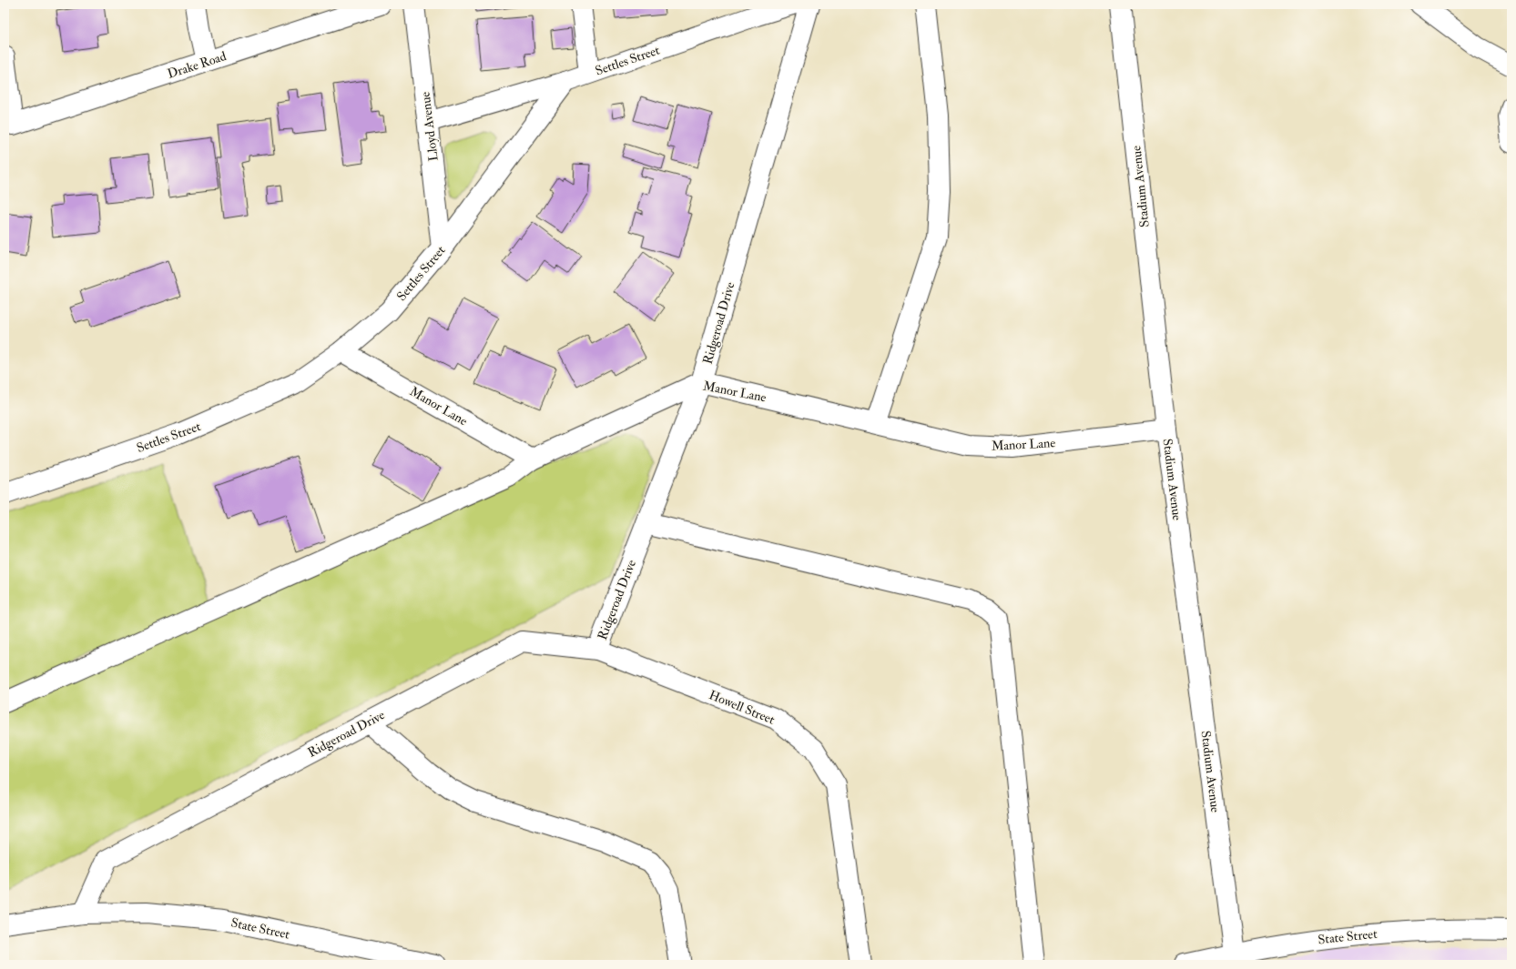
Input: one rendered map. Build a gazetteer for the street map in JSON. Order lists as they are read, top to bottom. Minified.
{"streets":{"street":["Settles Street","Drake Road","Lloyd Avenue","Stadium Avenue","Ridgeroad Drive","Manor Lane","Howell Street","State Street"]},"crossings":[["Settles Street","Lloyd Avenue"],["Settles Street","Manor Lane"],["Stadium Avenue","Manor Lane"],["Stadium Avenue","State Street"],["Ridgeroad Drive","Manor Lane"],["Ridgeroad Drive","Howell Street"],["Ridgeroad Drive","State Street"]]}
